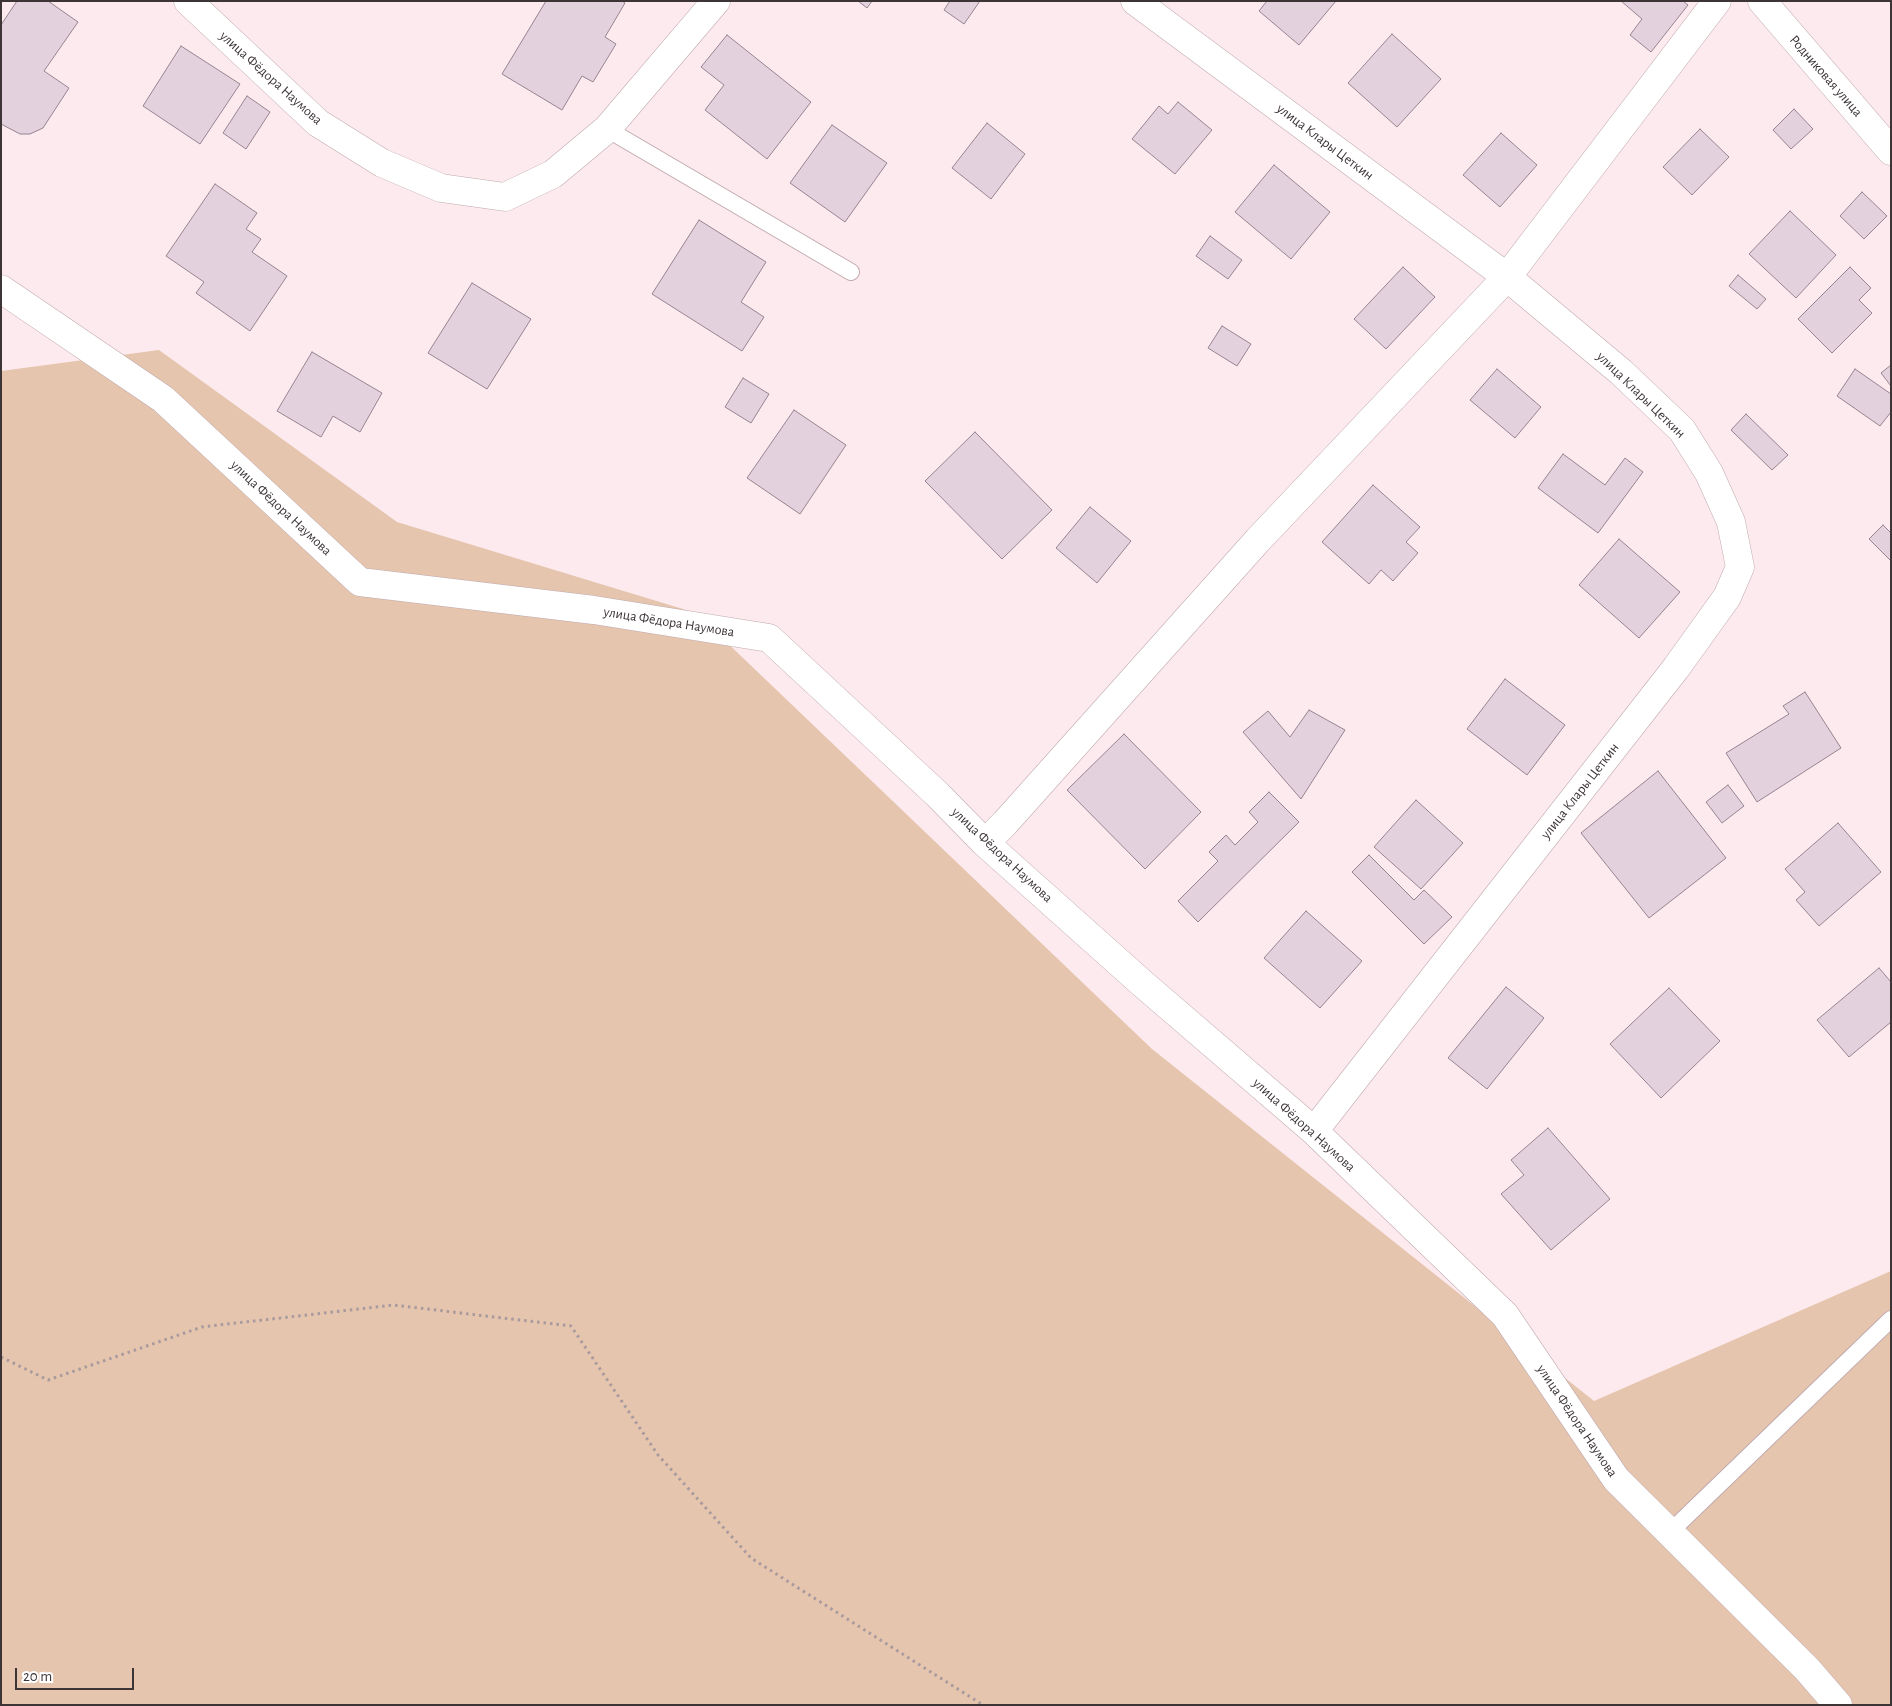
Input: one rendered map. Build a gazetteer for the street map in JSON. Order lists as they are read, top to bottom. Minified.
{"streets":{"street":["Родниковая улица","улица Фёдора Наумова","улица Клары Цеткин"]},"crossings":[["улица Фёдора Наумова","улица Клары Цеткин"]],"scale_bar":"20 m"}
